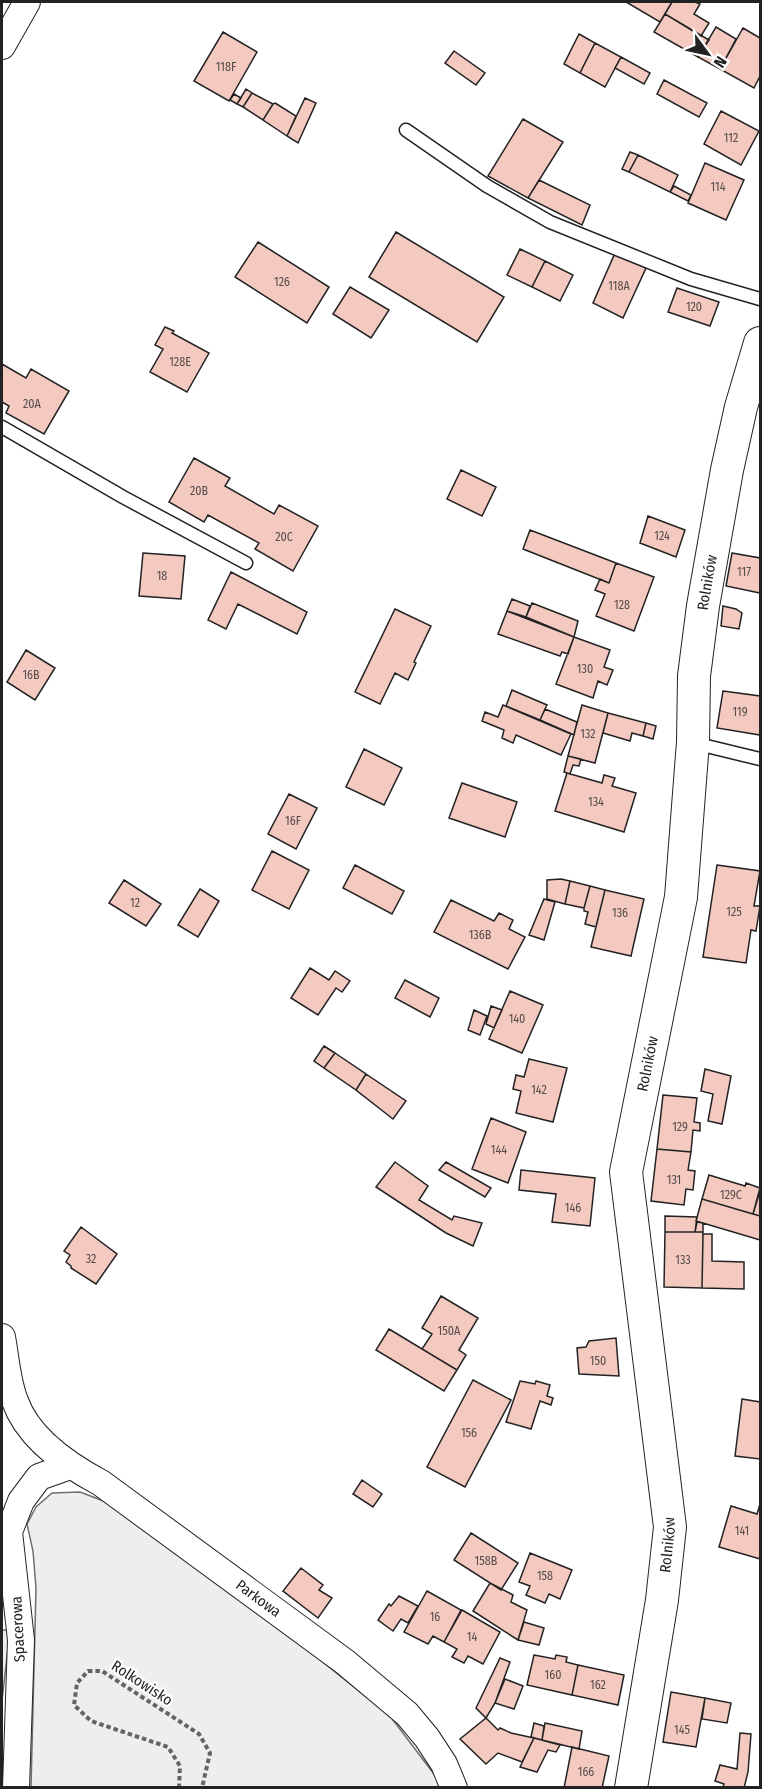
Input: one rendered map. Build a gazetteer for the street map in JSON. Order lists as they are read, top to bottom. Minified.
{"streets":{"street":["Rolników","Parkowa","Spacerowa"],"path":["Rolkowisko"]},"house_numbers":["118F","112","114","126","118A","120","128E","20A","20B","124","20C","117","18","128","130","16B","119","132","134","16F","12","125","136","136B","140","142","129","144","131","129C","146","32","133","150A","150","156","141","158B","158","16","14","160","162","145","166"],"north":"bottom right"}
